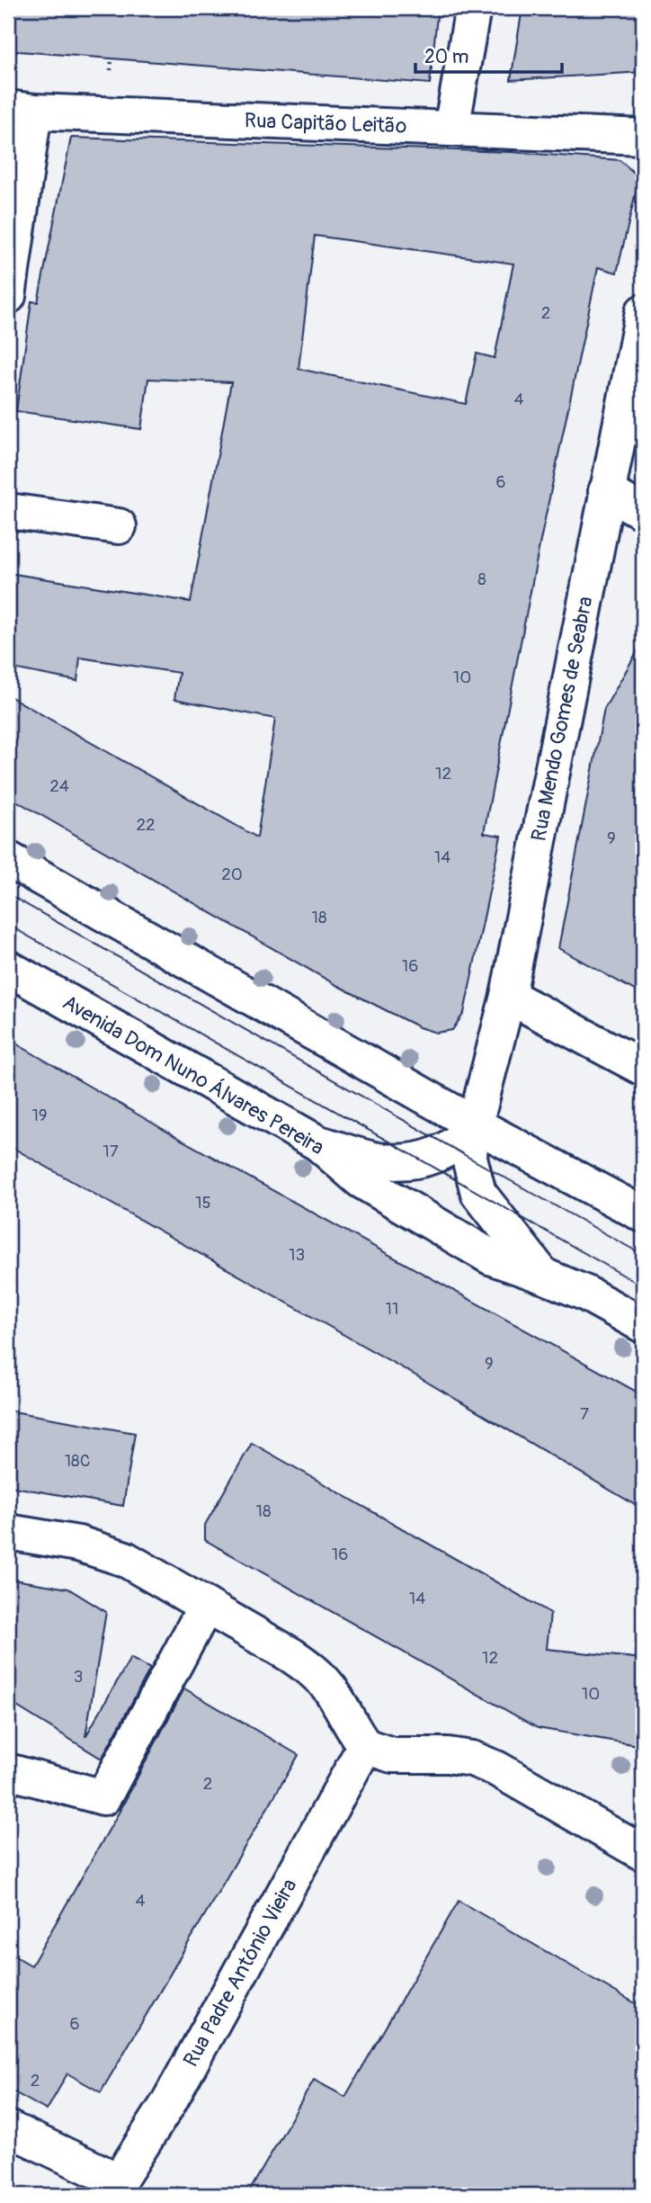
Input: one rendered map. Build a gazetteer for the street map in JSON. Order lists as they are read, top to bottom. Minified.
{"streets":{"street":["Rua Capitão Leitão","Rua Mendo Gomes de Seabra","Avenida Dom Nuno Álvares Pereira","Rua Padre António Vieira"]},"crossings":[["Rua Mendo Gomes de Seabra","Avenida Dom Nuno Álvares Pereira"]],"house_numbers":["2","4","6","8","10","12","24","22","9","14","20","18","16","19","17","15","13","11","9","7","18C","18","16","14","12","3","10","2","4","6","2"],"scale_bar":"20 m"}
